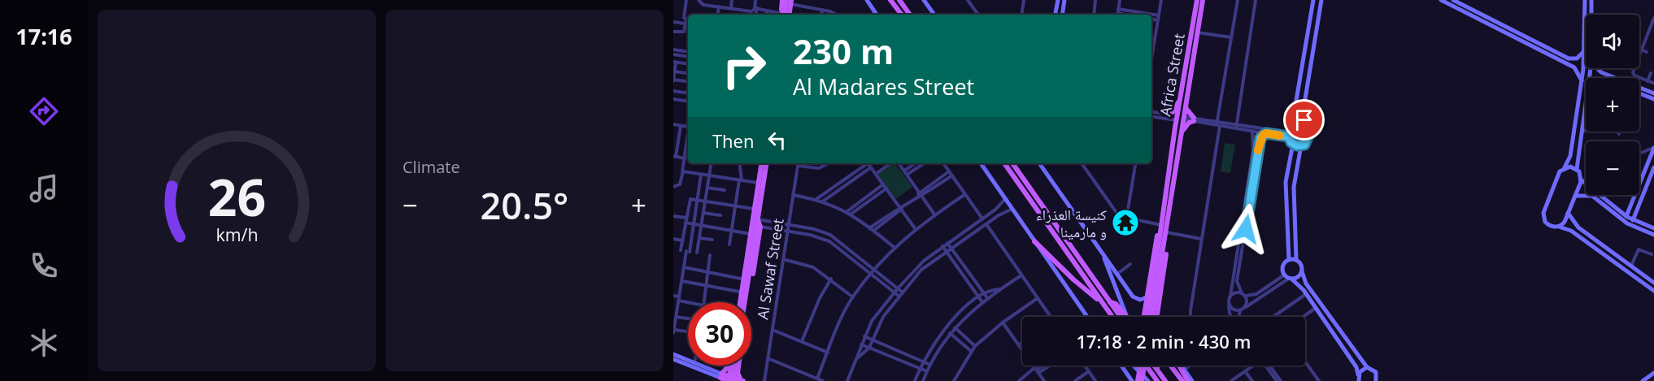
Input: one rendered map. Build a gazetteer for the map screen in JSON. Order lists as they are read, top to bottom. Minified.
{"streets":{"main road":["Africa Street"],"street":["Al Sawaf Street"]},"places":{"temple":["كنيسة العذراء و مارمينا"]},"page":{"tabs":"17:16","tile":"Climate","map_buttons":["+","−"],"turn":["230 m","Al Madares Street"],"then":"Then","heat":["−","20.5°","+"],"limit":"30","trip":"17:18 · 2 min · 430 m","gauge":["26","km/h"]}}
